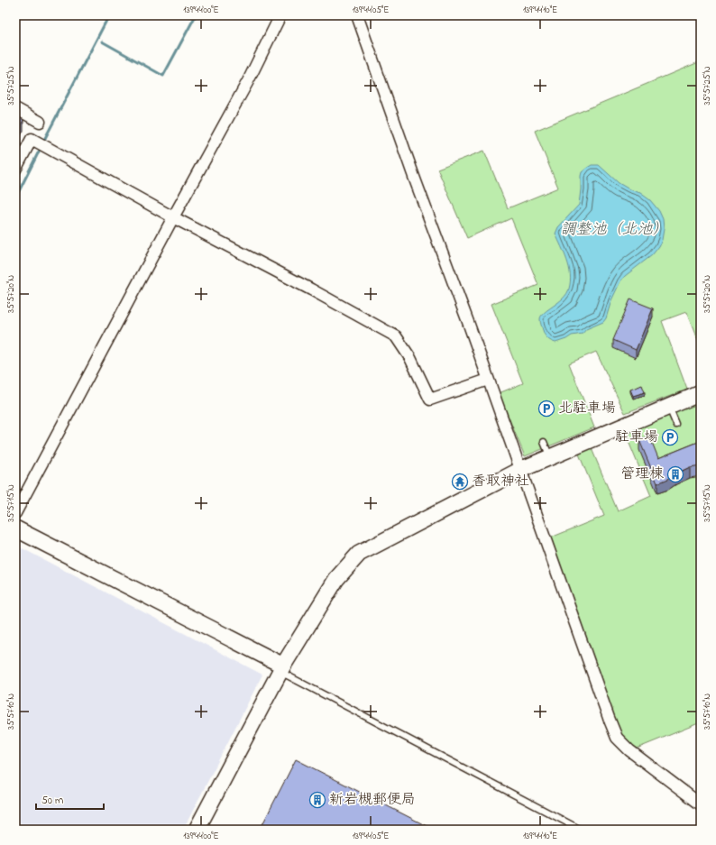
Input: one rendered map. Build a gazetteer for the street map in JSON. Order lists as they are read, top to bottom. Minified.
{"water":["調整池（北池）"],"places":{"parking":["北駐車場","駐車場"],"building":["管理棟","新岩槻郵便局"],"temple":["香取神社"]},"scale_bar":"50 m","coordinates":["139°44'00\"E","139°44'05\"E","139°44'10\"E","35°57'25\"N","35°57'20\"N","35°57'15\"N","35°57'10\"N"]}
